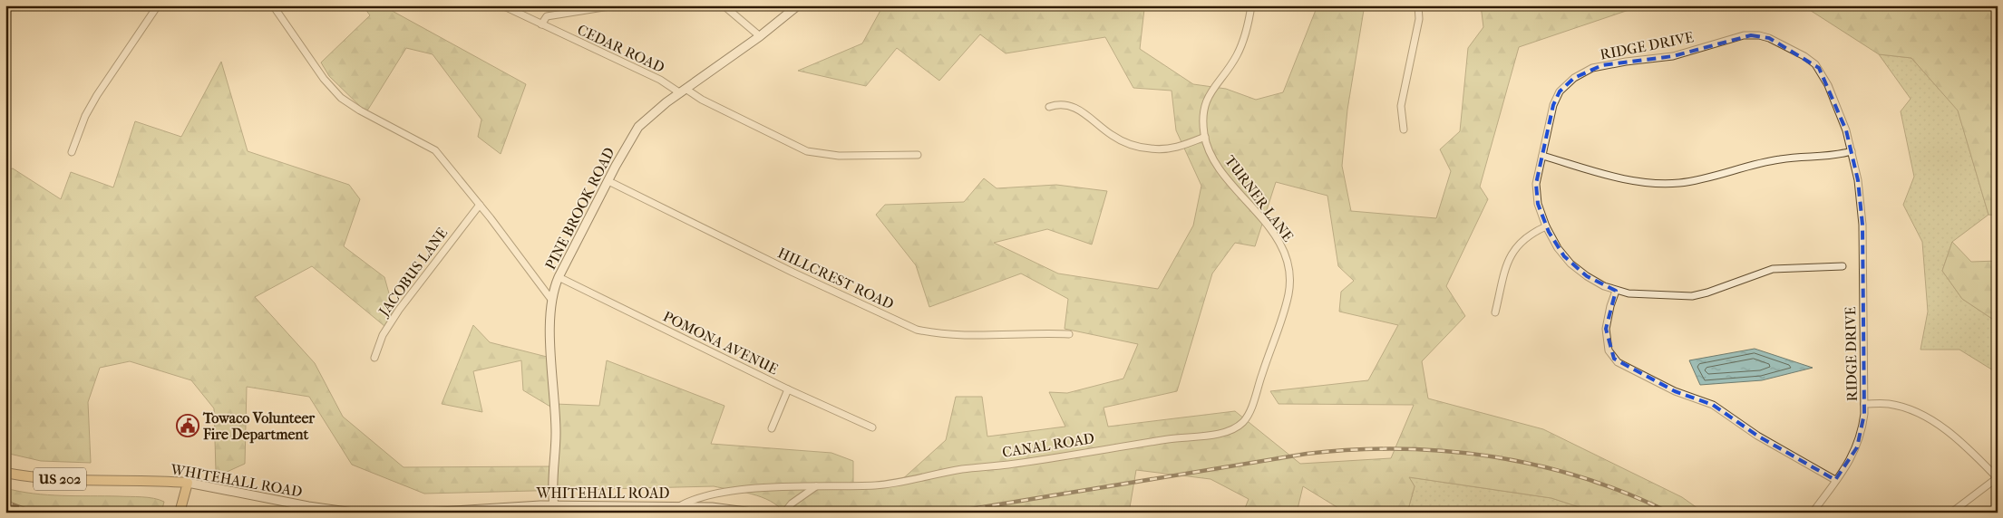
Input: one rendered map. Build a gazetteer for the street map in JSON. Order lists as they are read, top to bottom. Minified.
{"streets":{"main road":["US 202","WHITEHALL ROAD"],"street":["RIDGE DRIVE","CEDAR ROAD","TURNER LANE","PINE BROOK ROAD","JACOBUS LANE","HILLCREST ROAD","POMONA AVENUE","CANAL ROAD"]},"crossings":[["CEDAR ROAD","PINE BROOK ROAD"],["TURNER LANE","CANAL ROAD"],["PINE BROOK ROAD","HILLCREST ROAD"],["PINE BROOK ROAD","POMONA AVENUE"],["PINE BROOK ROAD","WHITEHALL ROAD"],["CANAL ROAD","WHITEHALL ROAD"]],"places":{"public building":["Towaco Volunteer Fire Department"]}}
